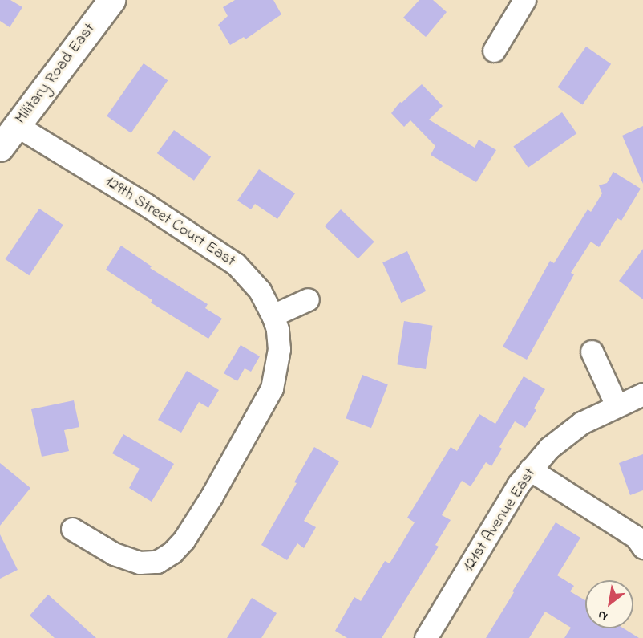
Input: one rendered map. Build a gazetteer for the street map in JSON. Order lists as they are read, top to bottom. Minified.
{"streets":{"main road":["Military Road East"],"street":["129th Street Court East","121st Avenue East"]},"crossings":[["Military Road East","129th Street Court East"]],"north":"bottom left"}
